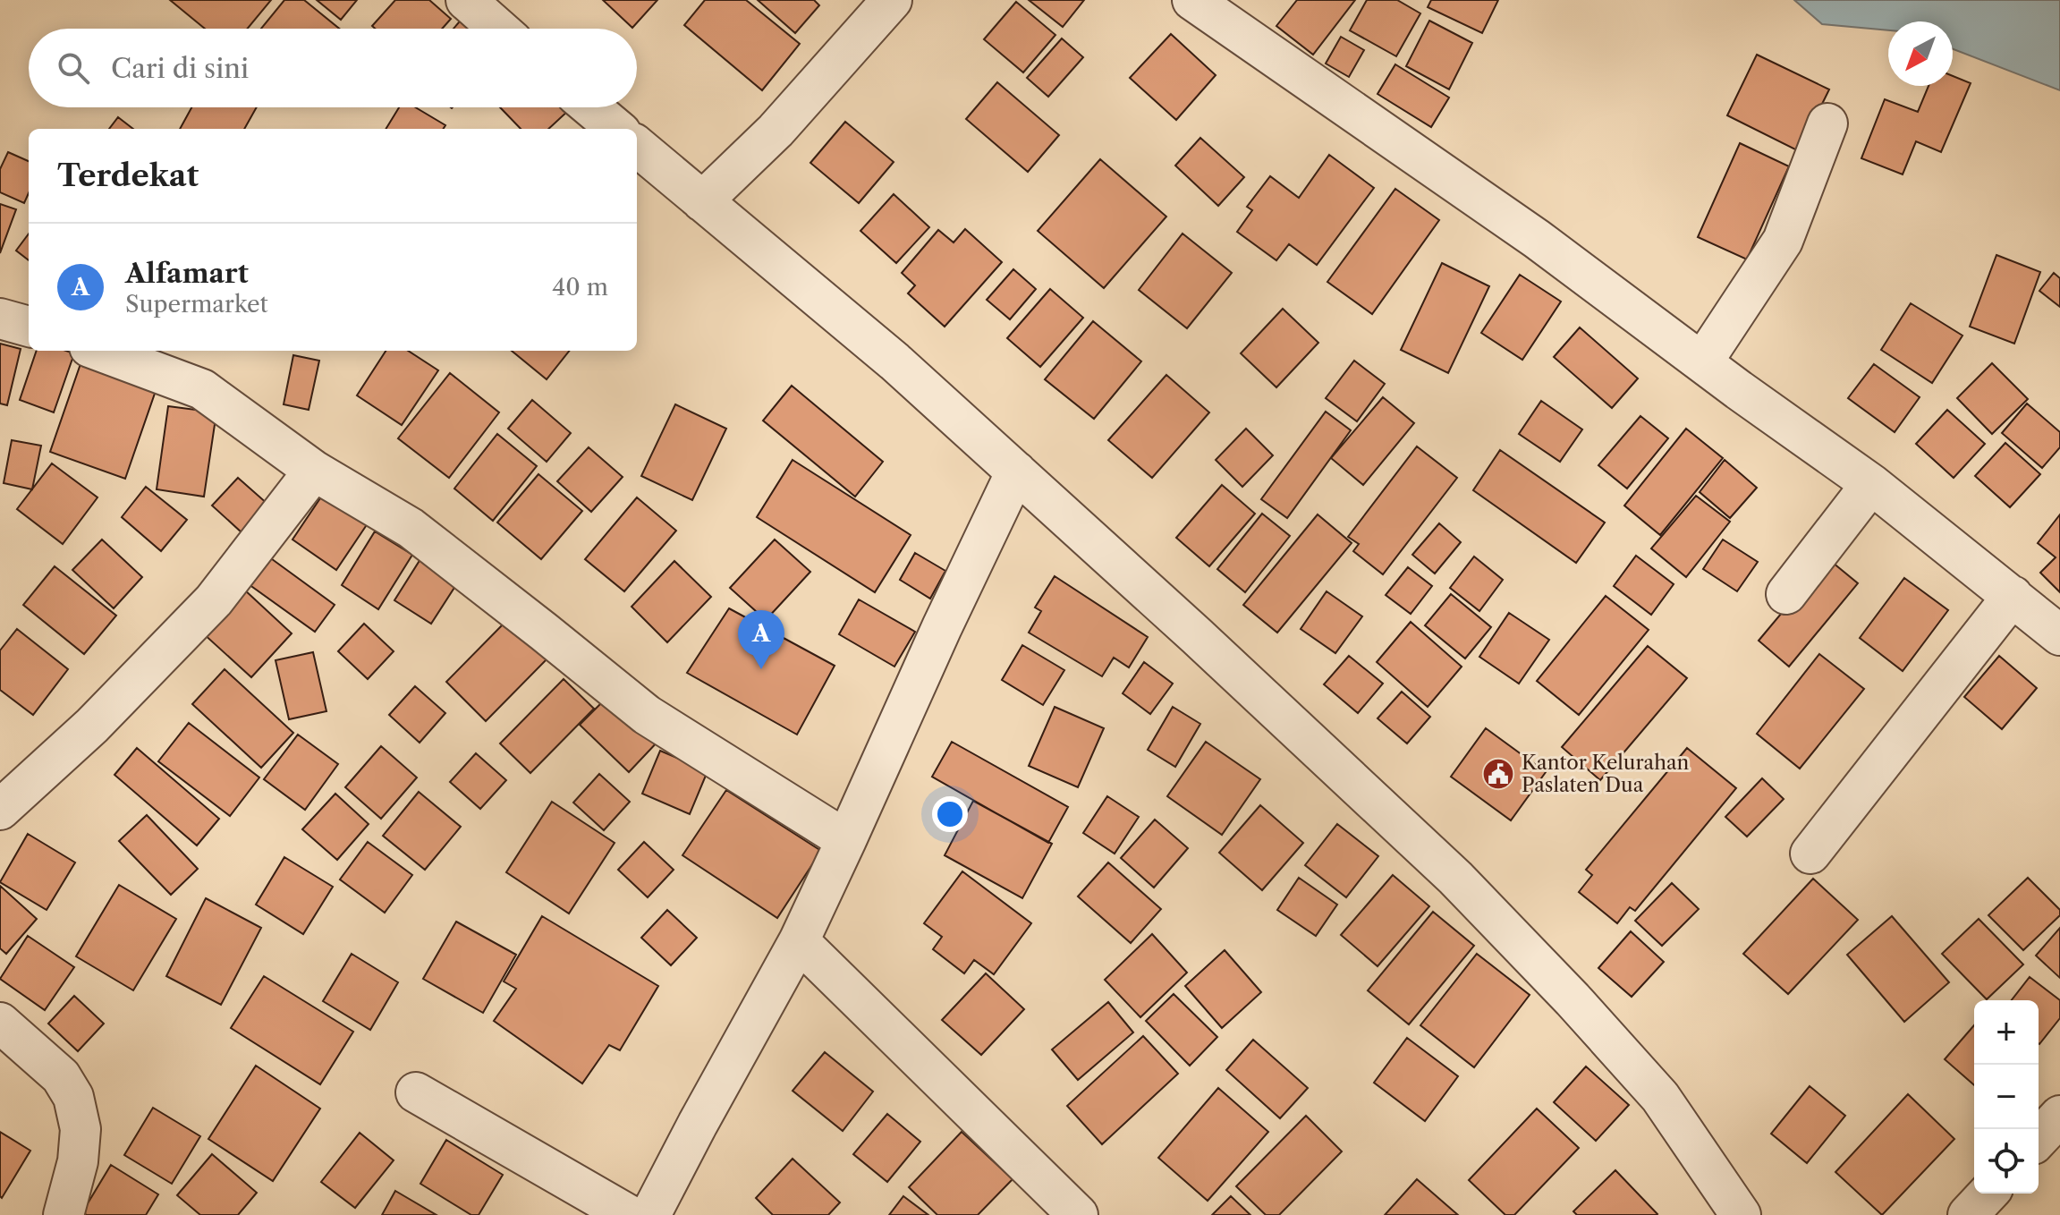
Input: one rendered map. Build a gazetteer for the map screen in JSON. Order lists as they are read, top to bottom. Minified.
{"places":{"public building":["Kantor Kelurahan Paslaten Dua"]},"north":"bottom left","page":{"search":"Cari di sini","heading":"Terdekat","list":[{"mark":"A","name":"Alfamart","note":"Supermarket","value":"40 m"}],"pins":"A","map_buttons":["+","−"]}}
